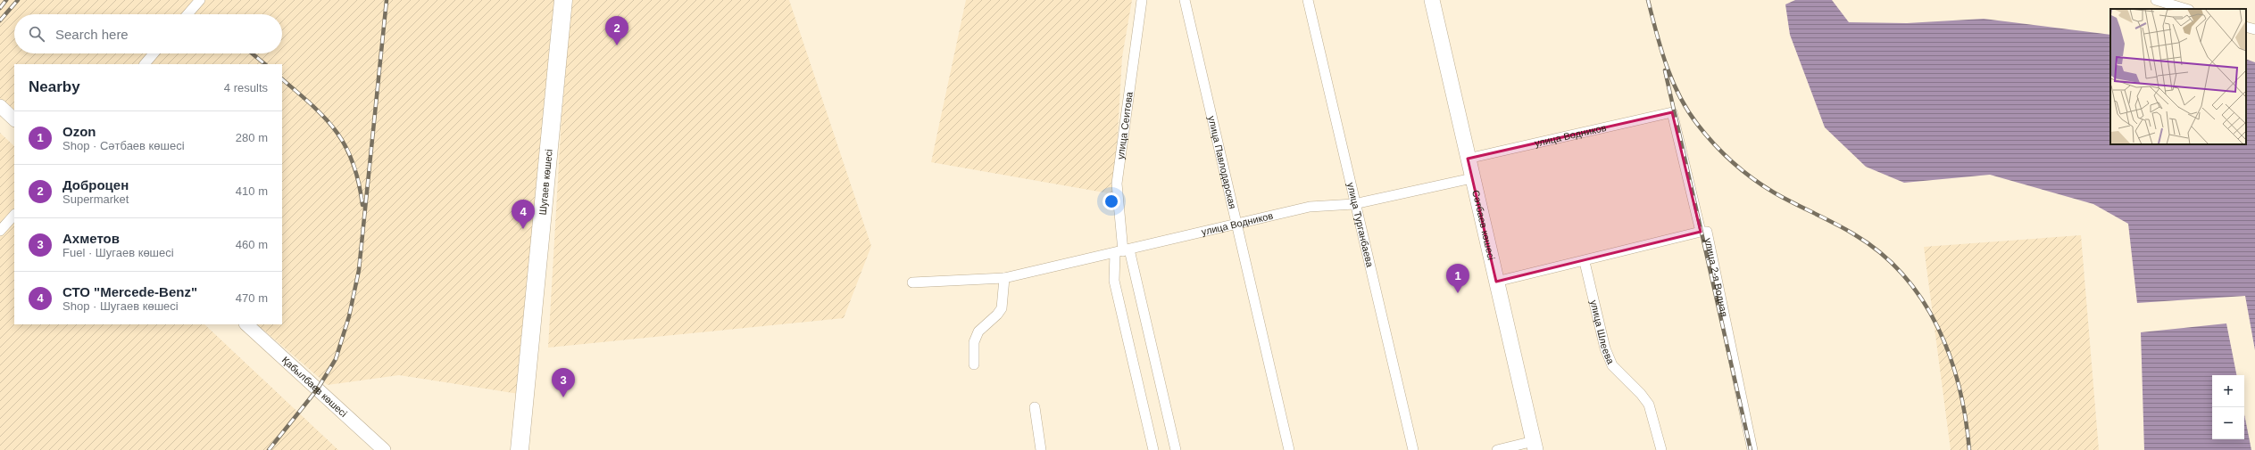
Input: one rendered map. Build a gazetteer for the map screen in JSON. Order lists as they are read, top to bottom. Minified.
{"streets":{"highway":["Шугаев көшесі"],"main road":["Сәтбаев көшесі","Қабылбаев көшесі"],"street":["улица Сеитова","улица Водников","улица Павлодарская","улица Турганбаева","улица 2-я Водная","улица Шлеева"]},"crossings":[["улица Сеитова","улица Водников"],["улица Водников","улица Павлодарская"],["улица Водников","улица Турганбаева"],["улица Водников","Сәтбаев көшесі"],["улица Водников","улица 2-я Водная"]],"page":{"search":"Search here","pins":["2","4","1","3"],"heading":["Nearby","4 results"],"list":[{"mark":"1","name":"Ozon","note":"Shop · Сәтбаев көшесі","value":"280 m"},{"mark":"2","name":"Доброцен","note":"Supermarket","value":"410 m"},{"mark":"3","name":"Ахметов","note":"Fuel · Шугаев көшесі","value":"460 m"},{"mark":"4","name":"СТО \"Mercede-Benz\"","note":"Shop · Шугаев көшесі","value":"470 m"}],"map_buttons":["+","−"]}}
